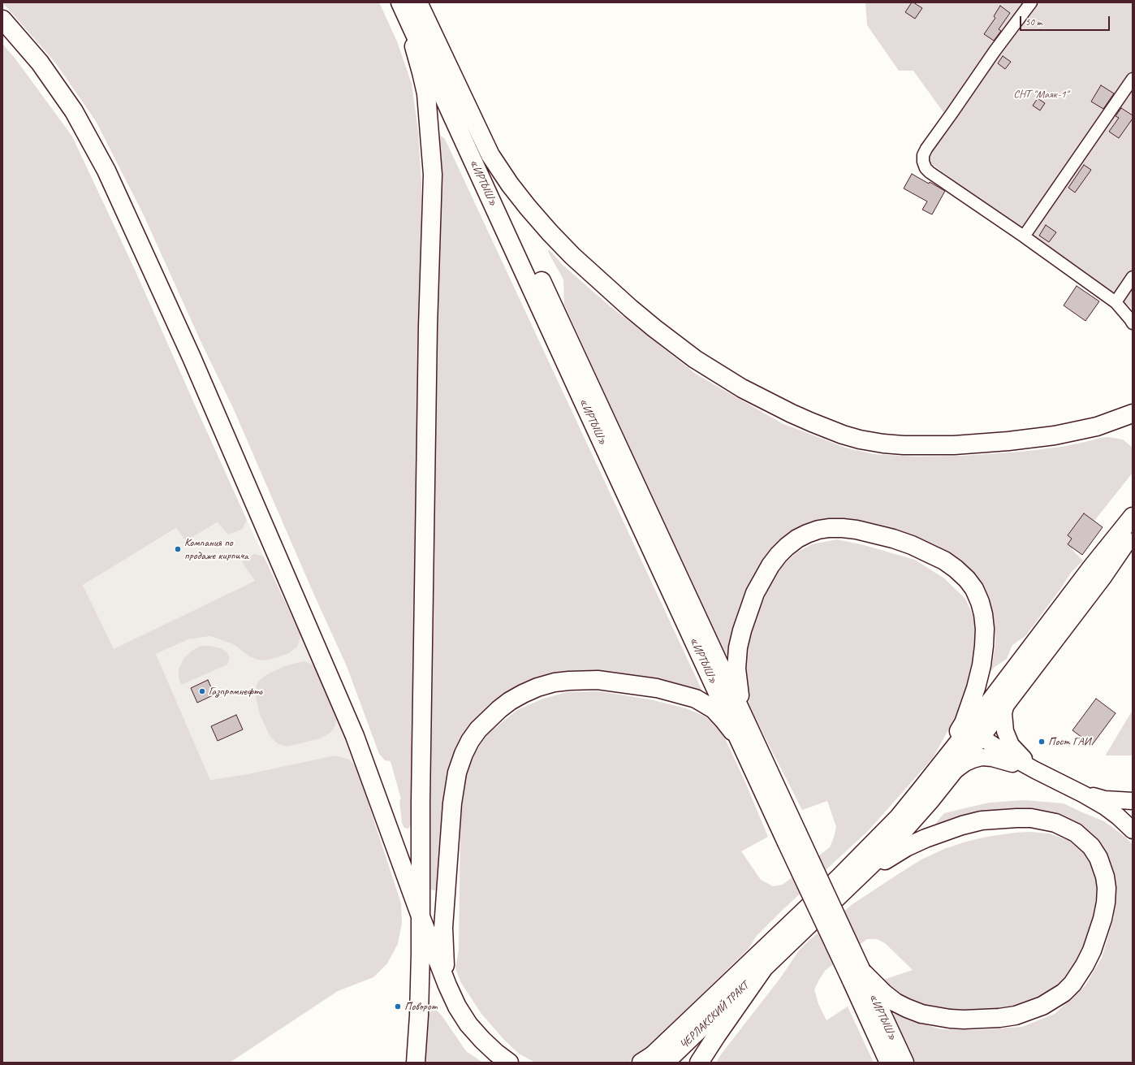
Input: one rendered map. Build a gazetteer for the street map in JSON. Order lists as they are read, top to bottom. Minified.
{"streets":{"main road":["«ИРТЫШ»","ЧЕРЛАКСКИЙ ТРАКТ"]},"parks":["СНТ \"Маяк-1\""],"places":["Компания по продаже кирпича","Газпромнефть","Пост ГАИ","Поворот"],"scale_bar":"50 m"}
